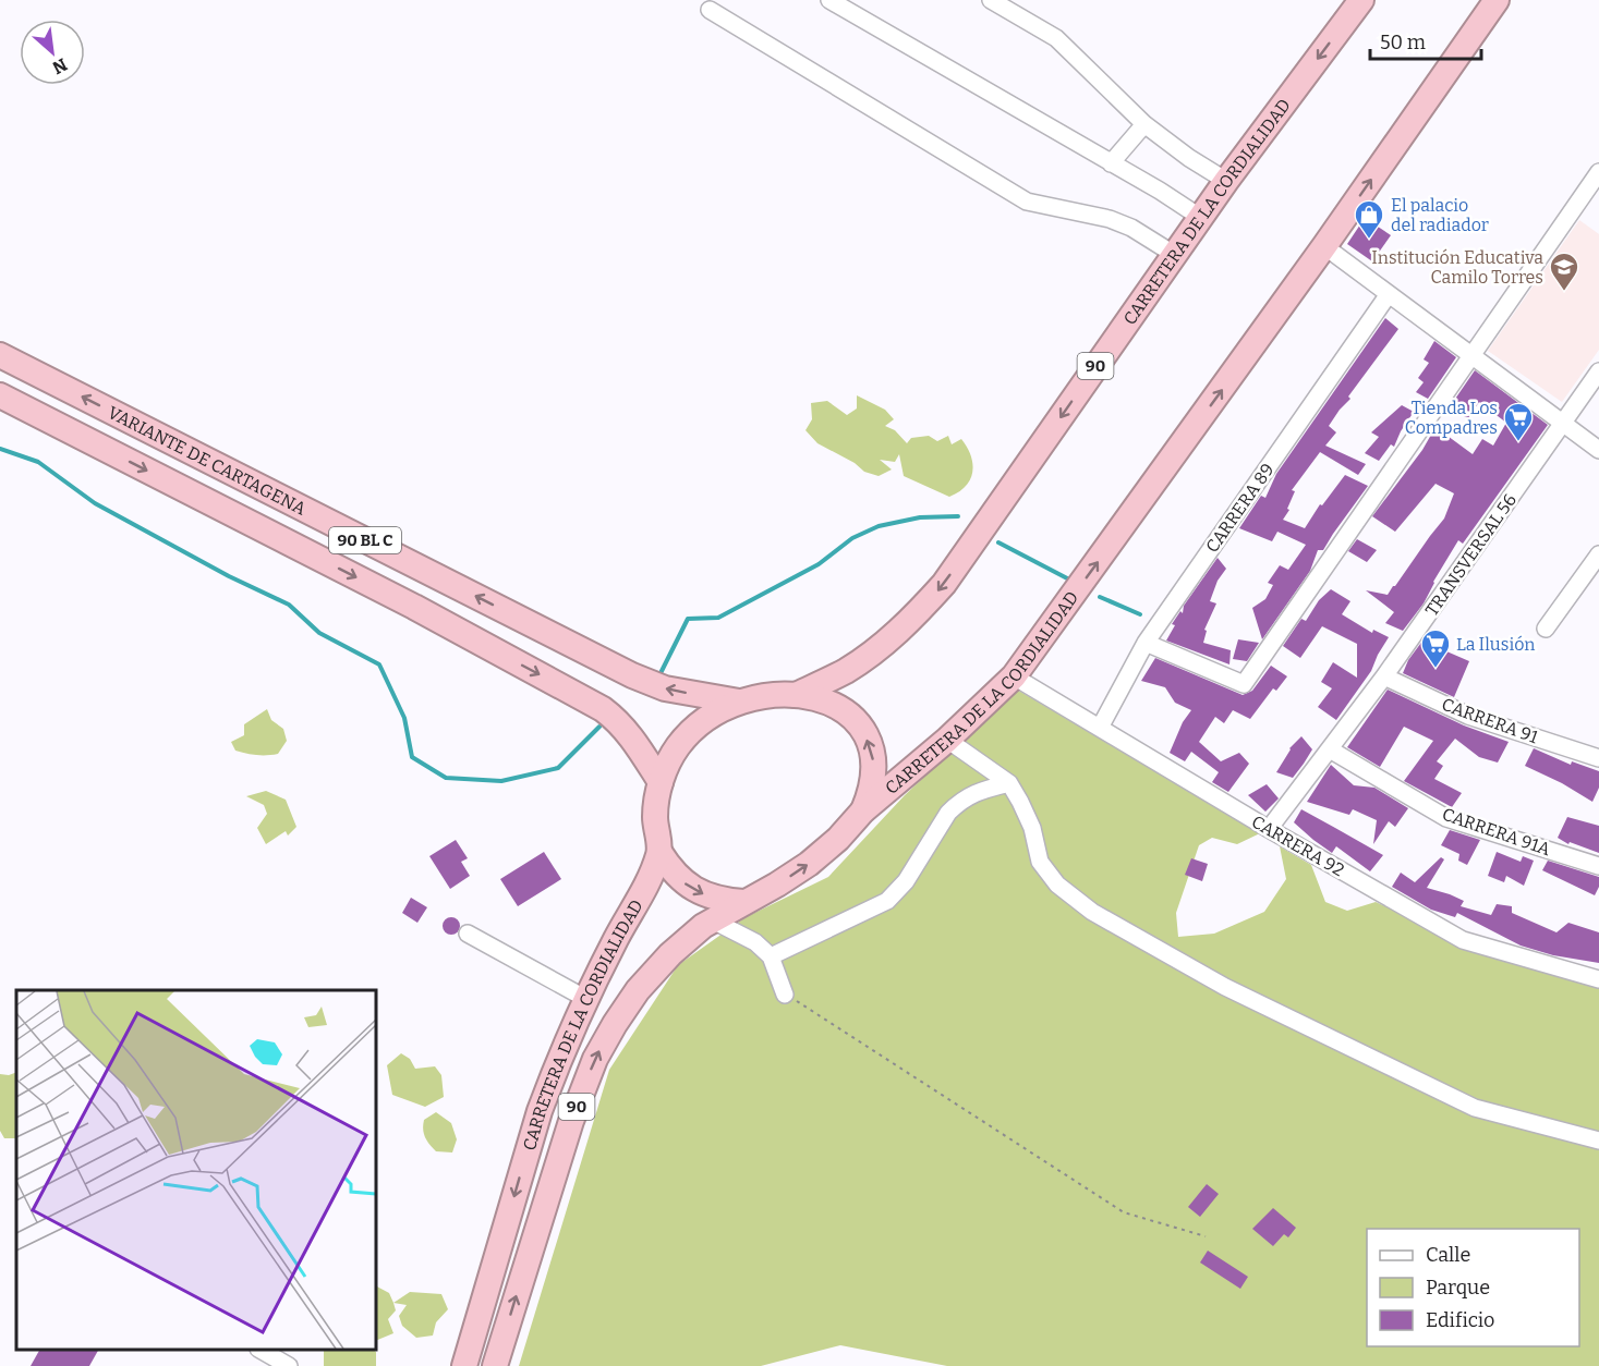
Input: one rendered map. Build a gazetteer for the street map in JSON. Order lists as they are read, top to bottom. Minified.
{"streets":{"highway":["CARRETERA DE LA CORDIALIDAD","90","VARIANTE DE CARTAGENA","90 BL C"],"street":["CARRERA 89","TRANSVERSAL 56","CARRERA 91","CARRERA 91A","CARRERA 92"]},"crossings":[["CARRETERA DE LA CORDIALIDAD","VARIANTE DE CARTAGENA"],["CARRETERA DE LA CORDIALIDAD","CARRERA 92"],["CARRERA 89","CARRERA 92"],["TRANSVERSAL 56","CARRERA 91"],["TRANSVERSAL 56","CARRERA 91A"],["TRANSVERSAL 56","CARRERA 92"]],"places":{"shop":["El palacio del radiador"],"school or university":["Institución Educativa Camilo Torres"],"supermarket":["Tienda Los Compadres","La Ilusión"]},"legend":["Calle","Parque","Edificio"],"scale_bar":"50 m","north":"bottom right"}
